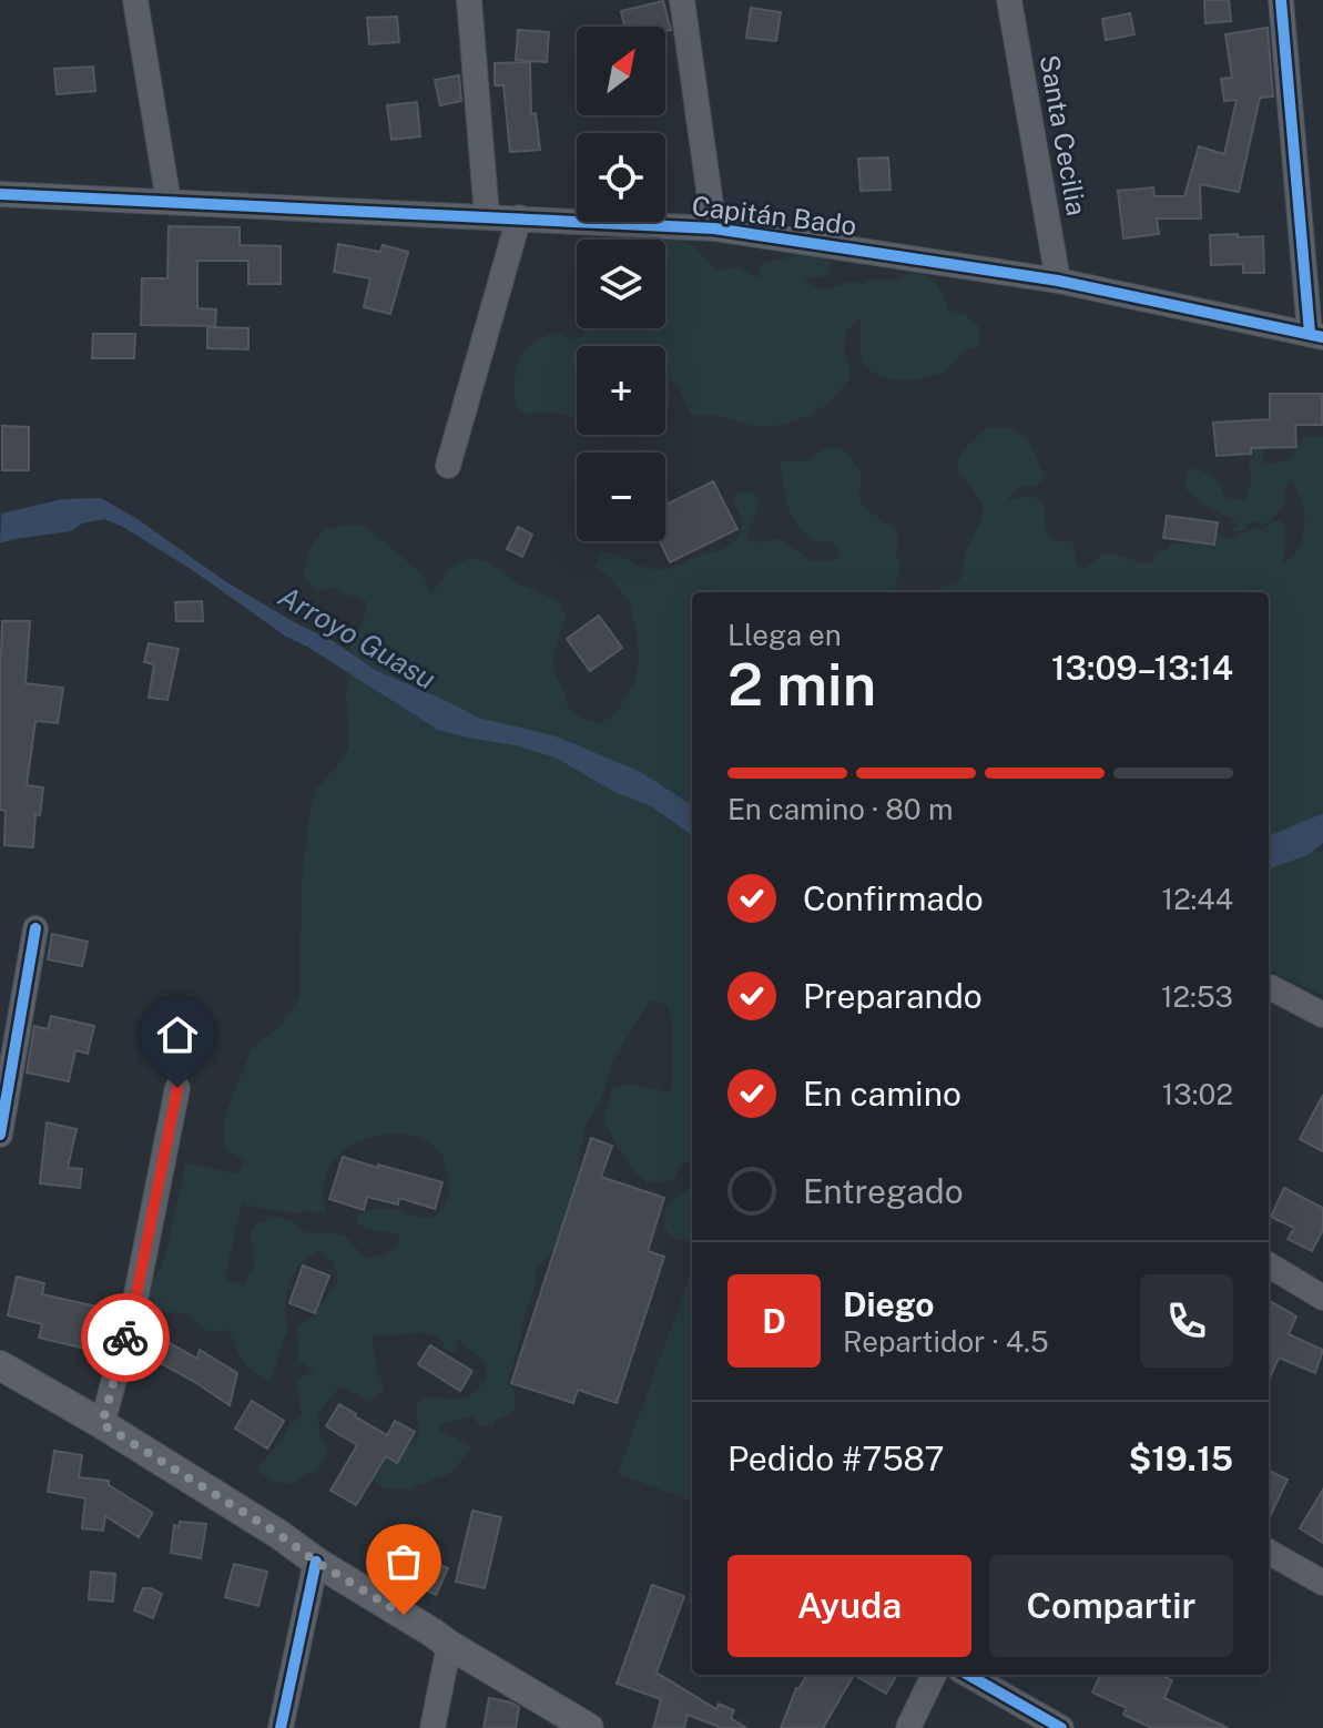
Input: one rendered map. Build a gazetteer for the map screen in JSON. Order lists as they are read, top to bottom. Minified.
{"streets":{"street":["Santa Cecilia","Capitán Bado"]},"crossings":[["Santa Cecilia","Capitán Bado"]],"water":["Arroyo Guasu"],"north":"top right","page":{"map_buttons":["+","−"],"heading":["2 min","Llega en","13:09–13:14"],"panel":["Diego","Repartidor · 4.5","Pedido #7587","$19.15"],"bar":"En camino · 80 m","list":[["Confirmado","12:44"],["Preparando","12:53"],["En camino","13:02"],"Entregado"],"round":"D","buttons":["Ayuda","Compartir"]}}
